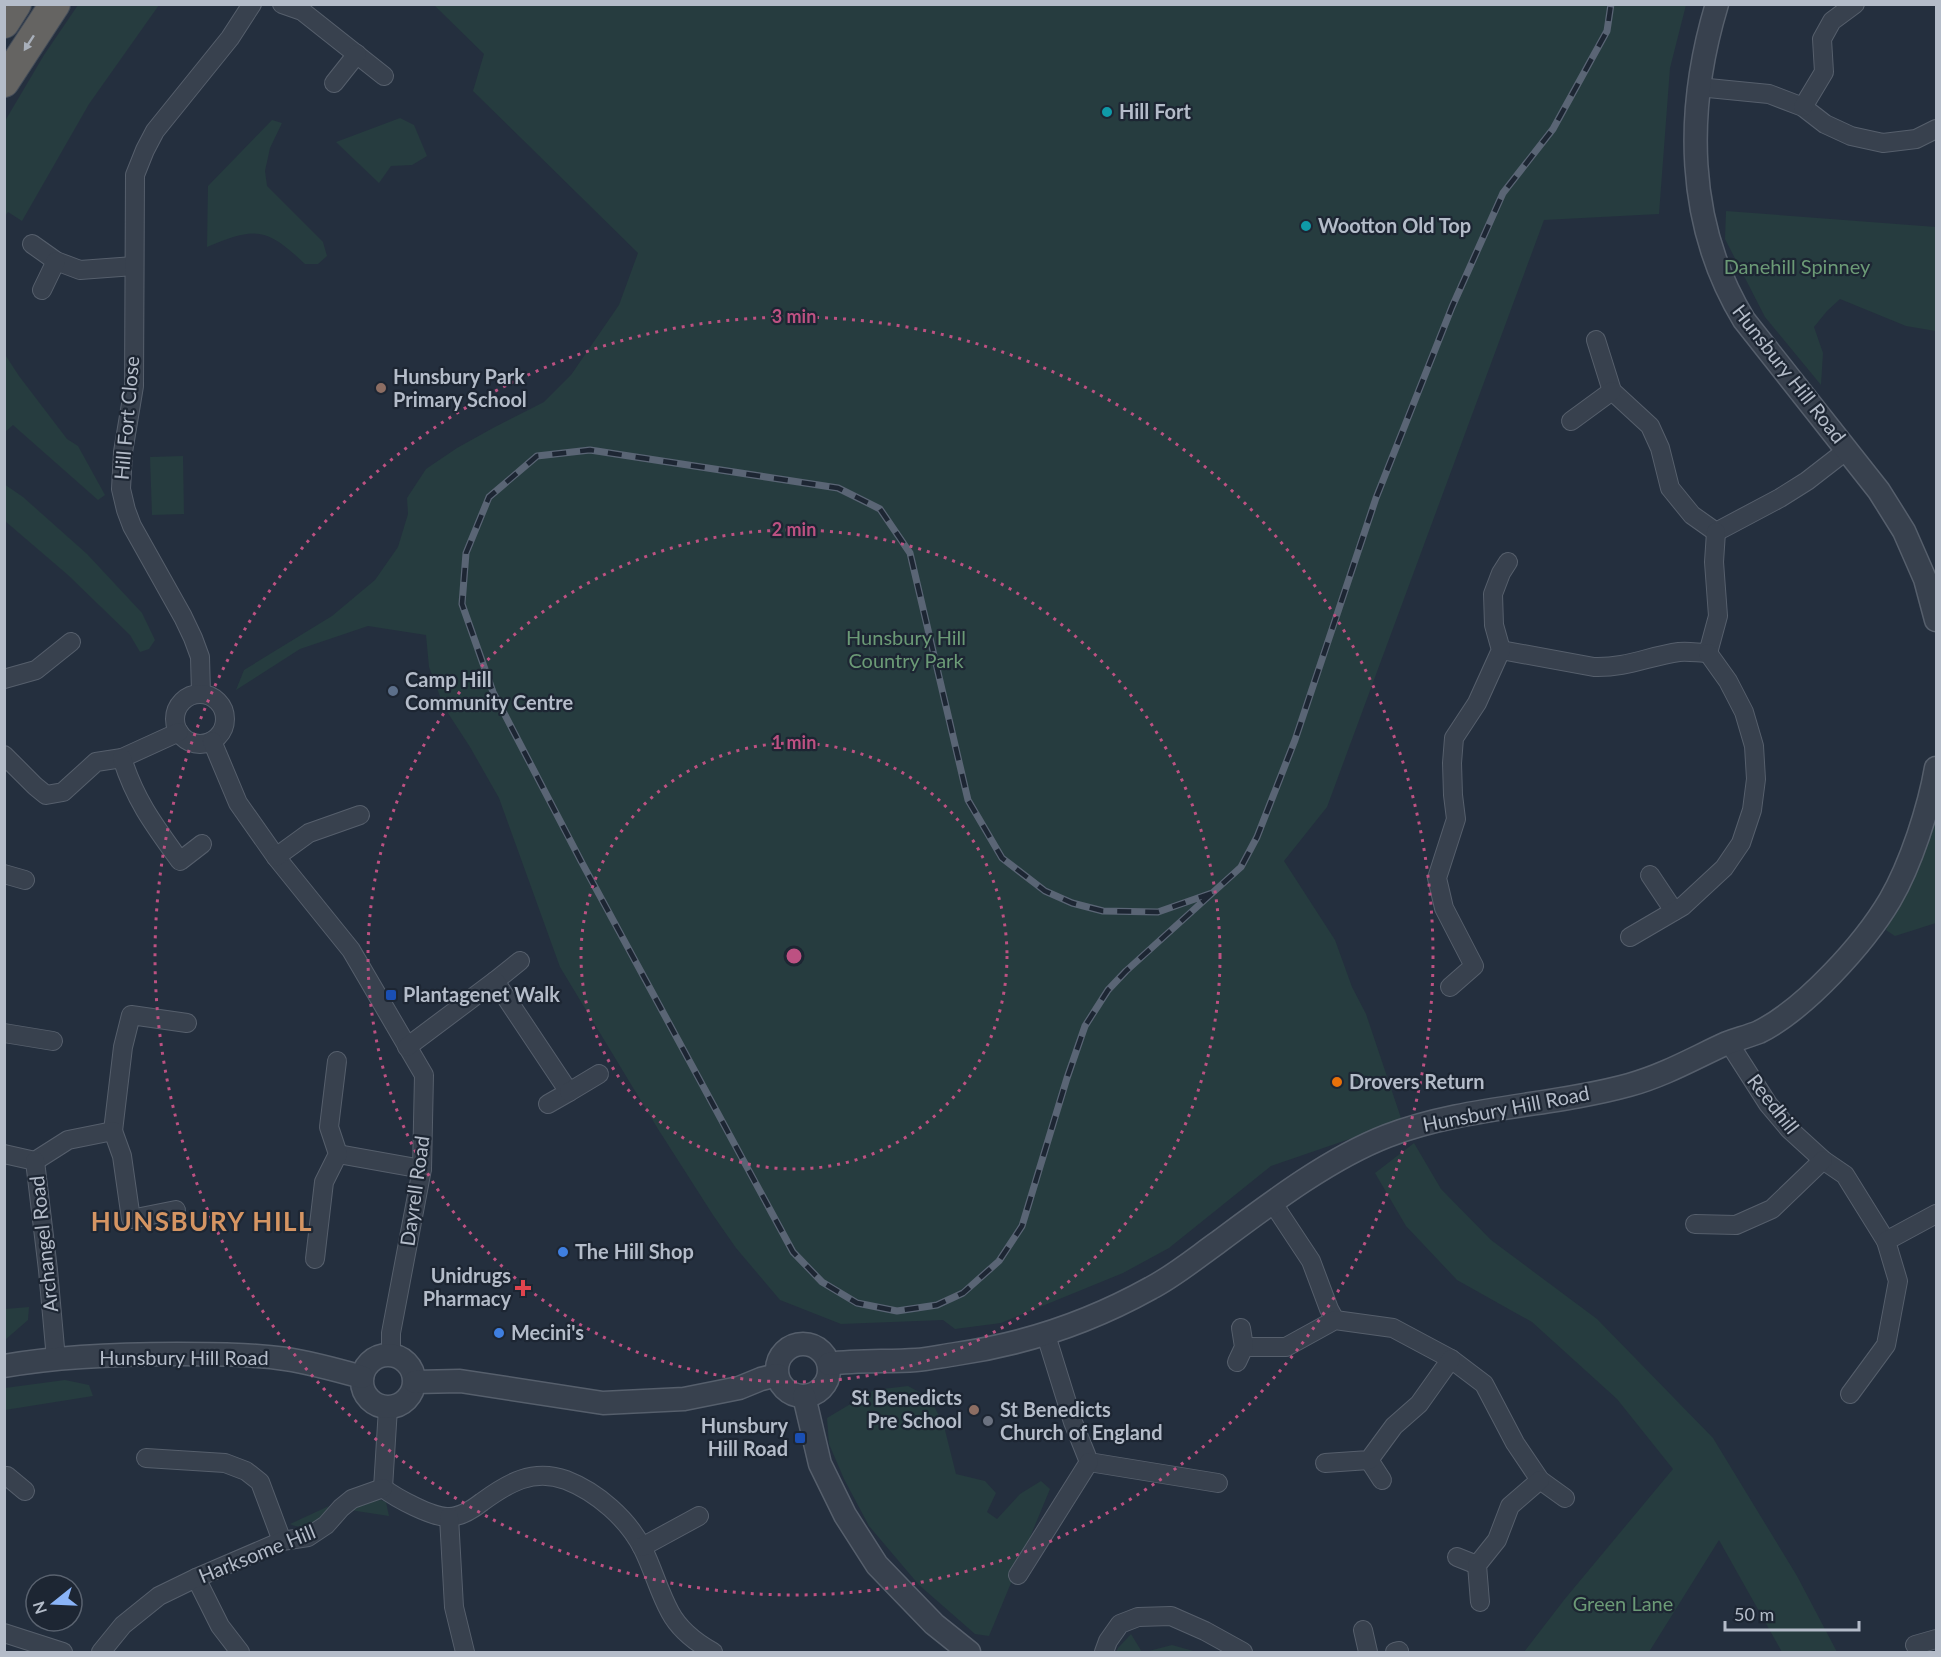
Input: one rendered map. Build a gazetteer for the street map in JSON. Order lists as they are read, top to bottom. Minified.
{"streets":{"street":["Hunsbury Hill Road","Hill Fort Close","Reedhill","Dayrell Road","Archangel Road","Harksome Hill"]},"crossings":[["Hunsbury Hill Road","Reedhill"],["Hunsbury Hill Road","Dayrell Road"],["Hunsbury Hill Road","Archangel Road"],["Hill Fort Close","Dayrell Road"]],"districts":["HUNSBURY HILL"],"parks":["Danehill Spinney","Hunsbury Hill Country Park","Green Lane"],"places":{"other":["Hill Fort","Wootton Old Top","Hunsbury Park Primary School","Camp Hill Community Centre","Drovers Return","The Hill Shop","Mecini's","St Benedicts Pre School","St Benedicts Church of England"],"transit":["Plantagenet Walk","Hunsbury Hill Road"],"health":["Unidrugs Pharmacy"]},"scale_bar":"50 m","north":"left","rings":["3 min","2 min","1 min"]}
